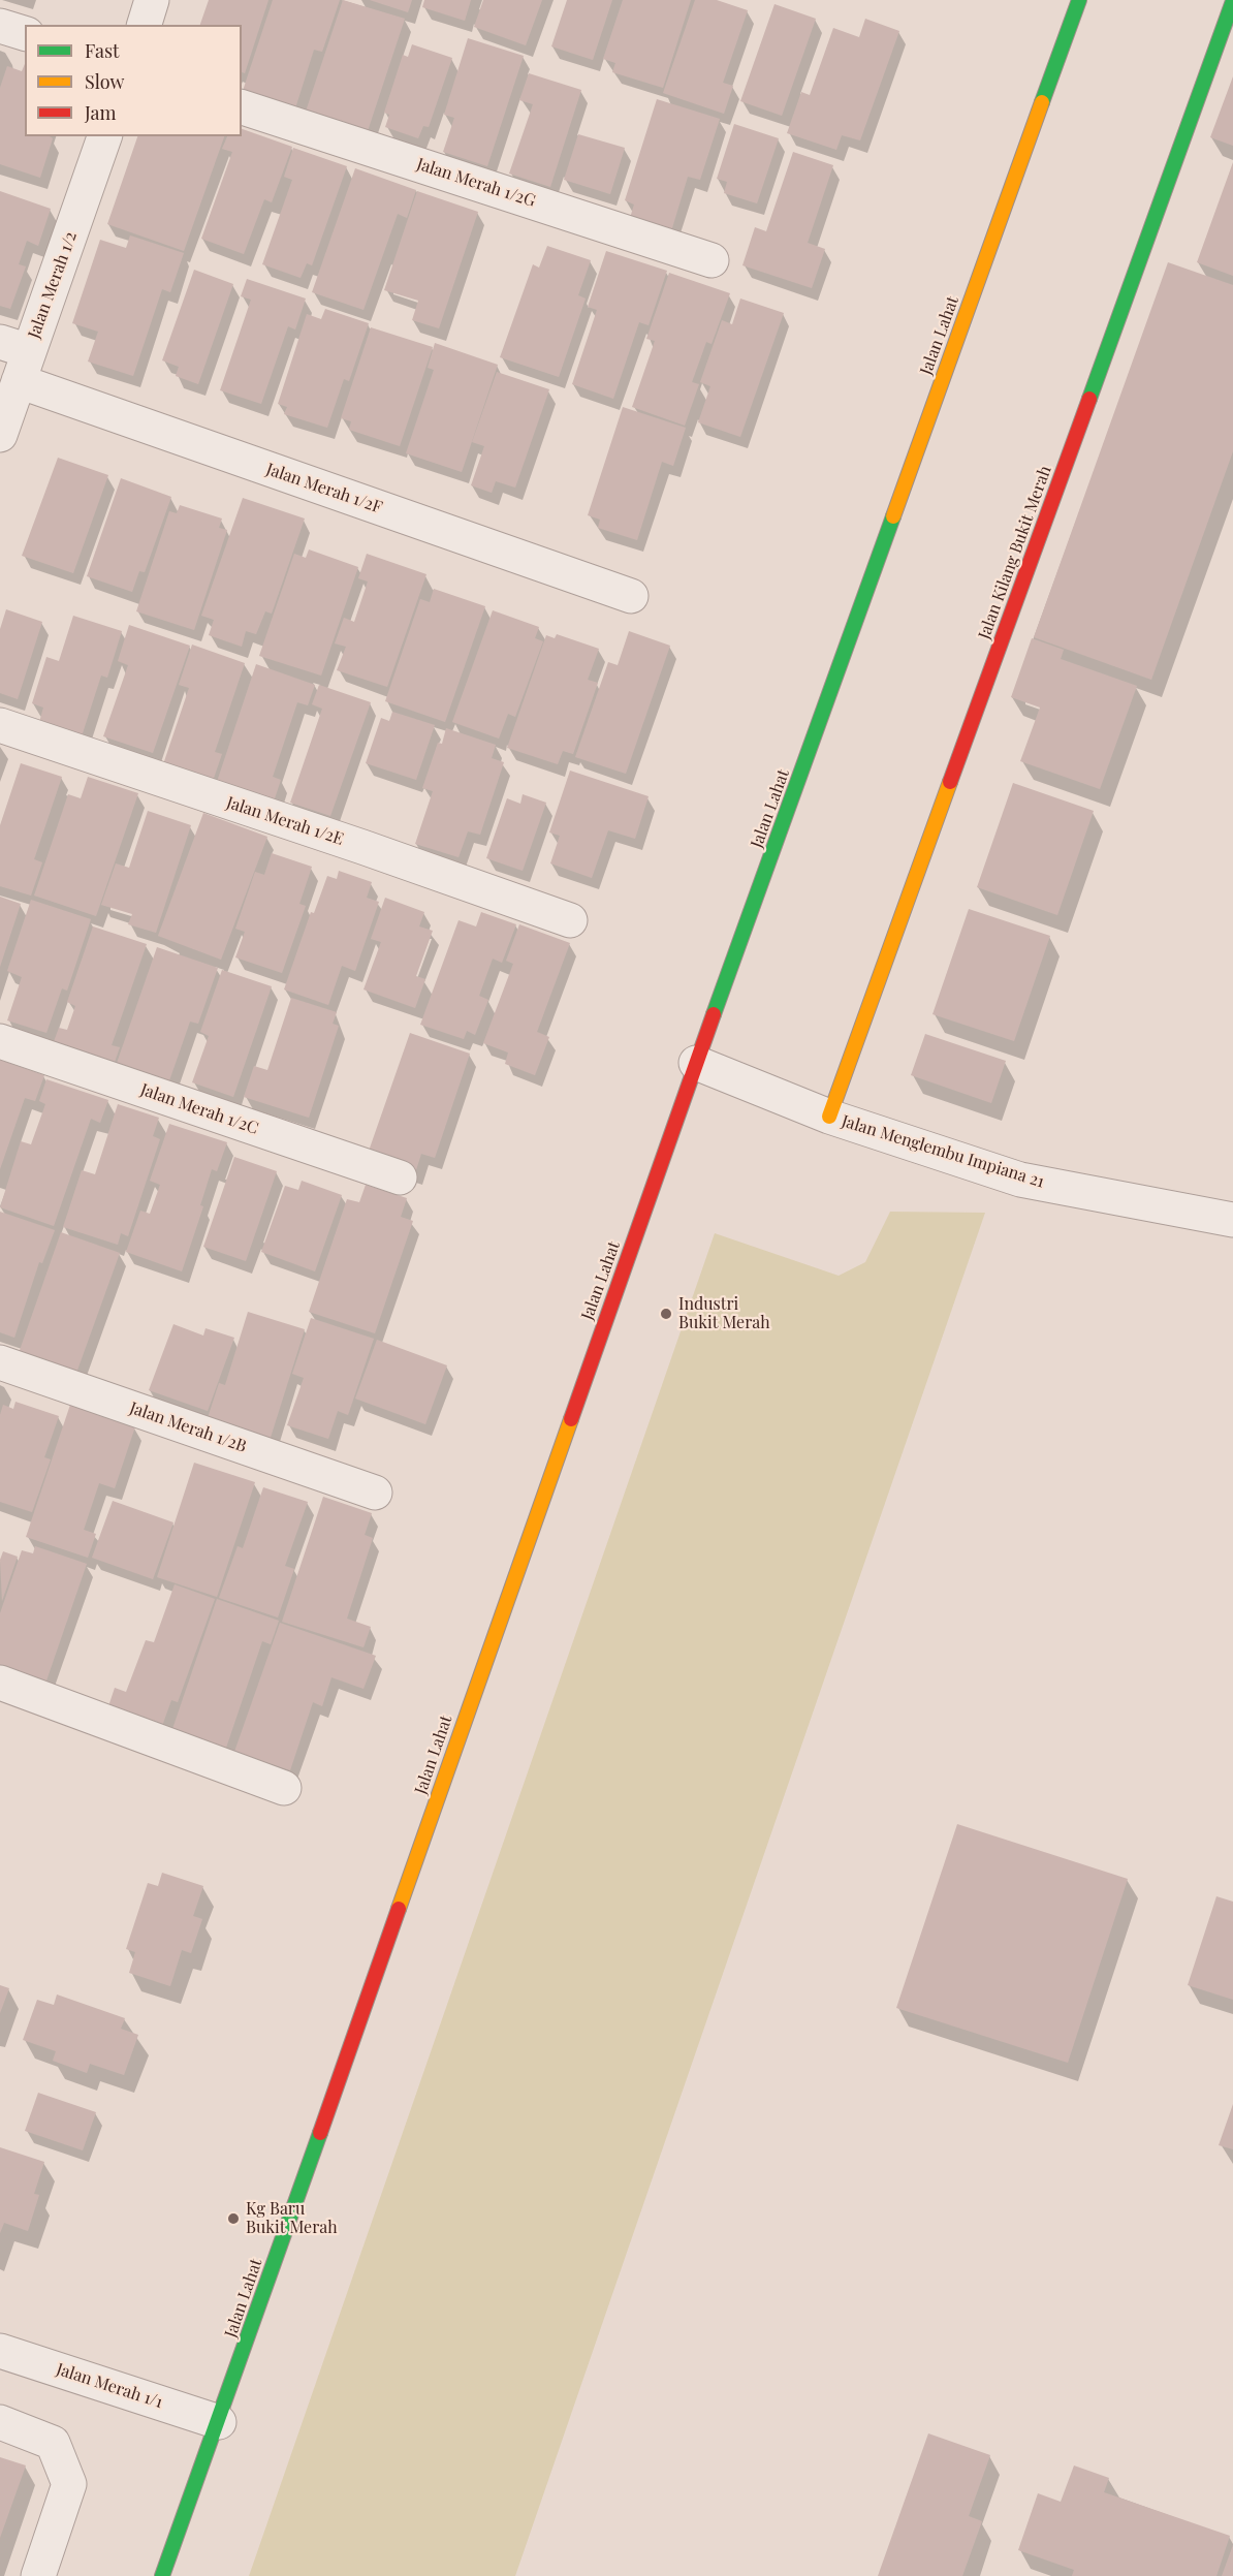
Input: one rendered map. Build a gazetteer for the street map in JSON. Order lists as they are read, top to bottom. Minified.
{"streets":{"main road":["Jalan Lahat","Jalan Kilang Bukit Merah"],"street":["Jalan Merah 1/2G","Jalan Merah 1/2","Jalan Merah 1/2F","Jalan Merah 1/2E","Jalan Merah 1/2C","Jalan Menglembu Impiana 21","Jalan Merah 1/2B","Jalan Merah 1/1"]},"crossings":[["Jalan Merah 1/2","Jalan Merah 1/2F"],["Jalan Lahat","Jalan Menglembu Impiana 21"],["Jalan Lahat","Jalan Merah 1/1"],["Jalan Kilang Bukit Merah","Jalan Menglembu Impiana 21"]],"places":["Industri Bukit Merah","Kg Baru Bukit Merah"],"legend":["Fast","Slow","Jam"]}
